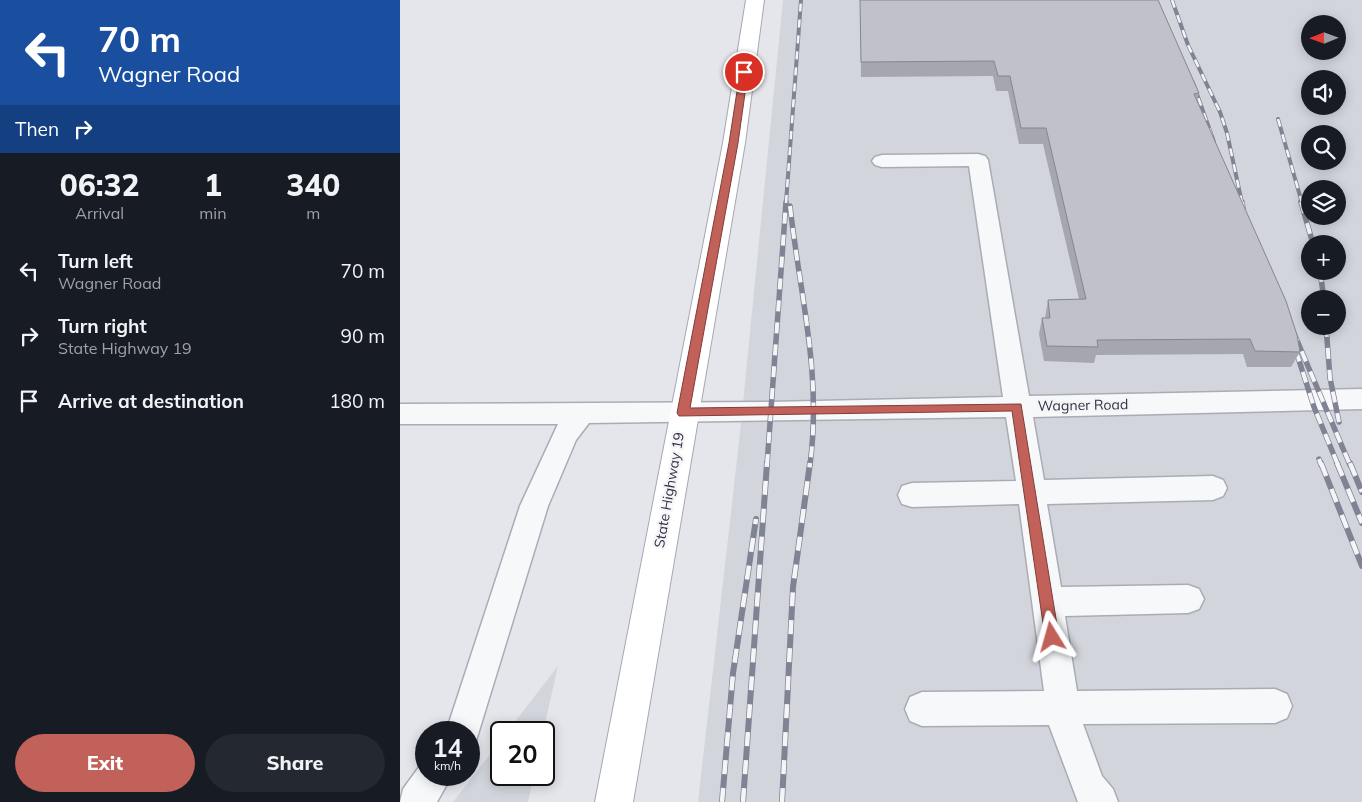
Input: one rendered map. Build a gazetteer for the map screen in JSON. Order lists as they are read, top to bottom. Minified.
{"streets":{"main road":["State Highway 19"],"street":["Wagner Road"]},"crossings":[["Wagner Road","State Highway 19"]],"north":"left","page":{"turn":["70 m","Wagner Road"],"map_buttons":["+","−"],"then":"Then","eta":["06:32","Arrival","1","min","340","m"],"list":[{"name":"Turn left","note":"Wagner Road","value":"70 m"},{"name":"Turn right","note":"State Highway 19","value":"90 m"},{"name":"Arrive at destination","value":"180 m"}],"speed":"14 km/h","limit":"20","buttons":["Exit","Share"]}}
